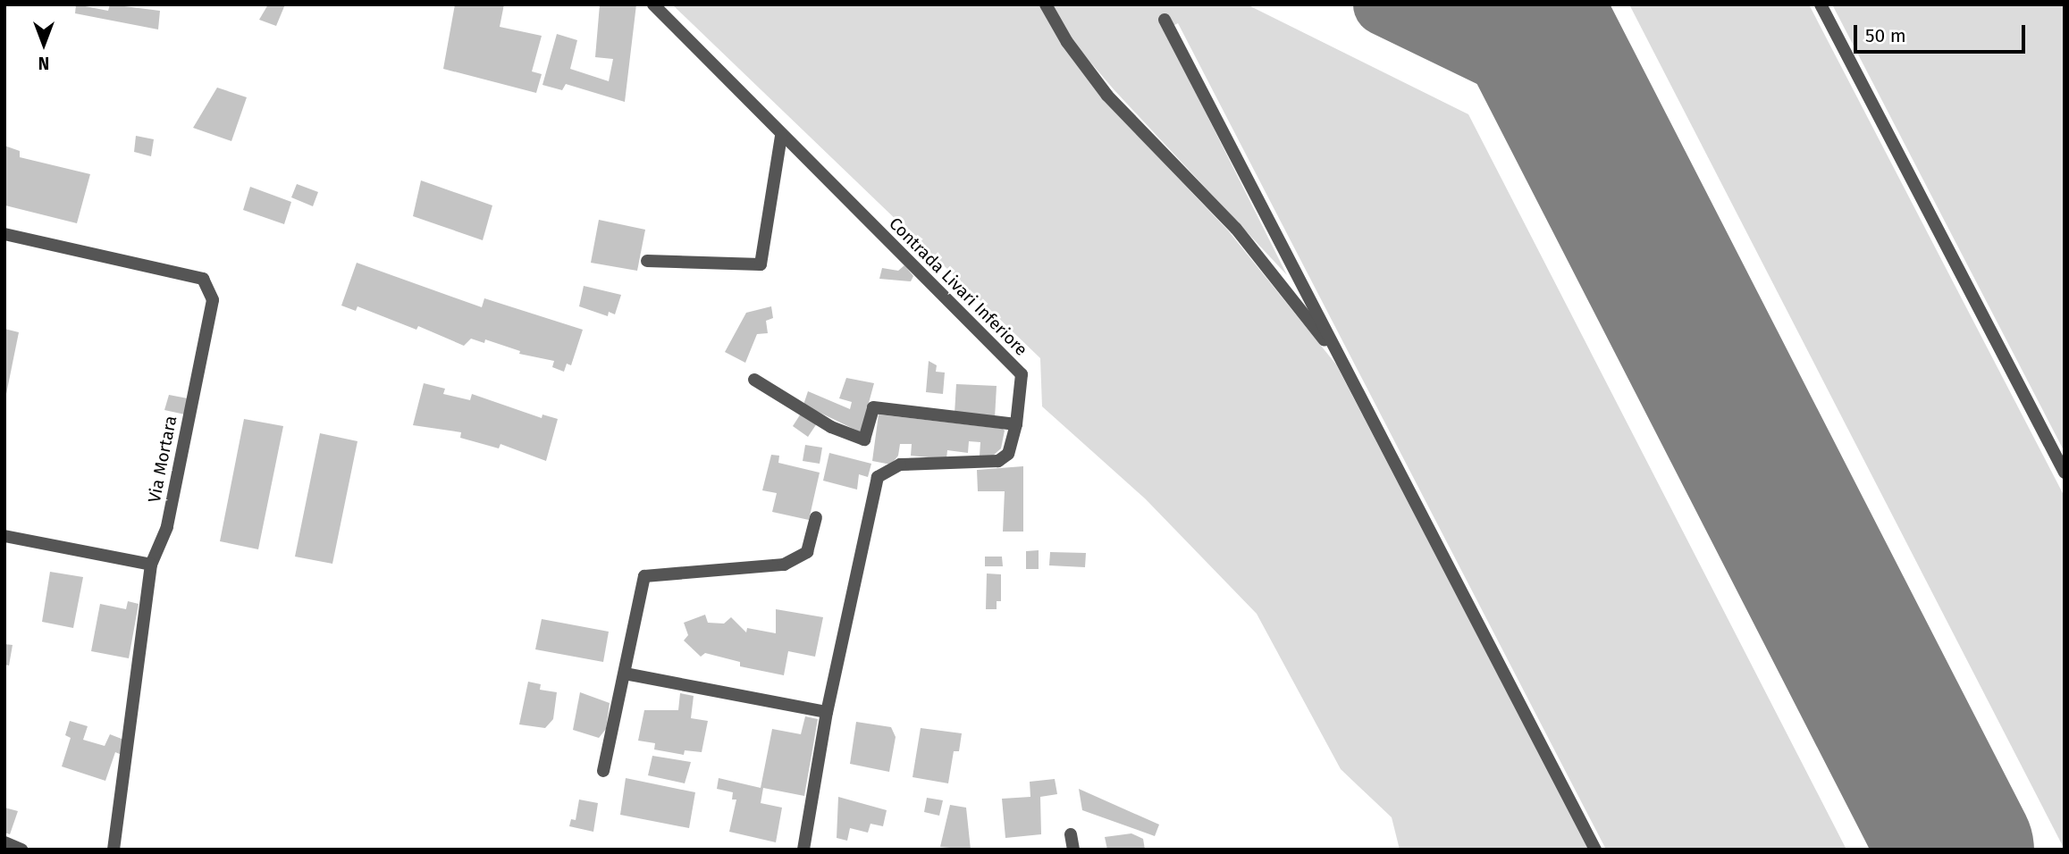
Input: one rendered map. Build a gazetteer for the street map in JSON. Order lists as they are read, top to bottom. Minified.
{"streets":{"street":["Contrada Livari Inferiore","Via Mortara"]},"scale_bar":"50 m","north":"bottom"}
